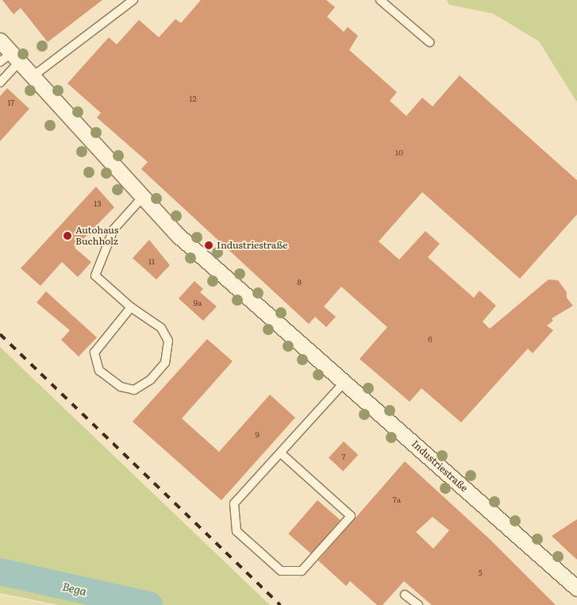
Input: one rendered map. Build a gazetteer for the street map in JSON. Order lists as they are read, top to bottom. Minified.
{"streets":{"street":["Industriestraße"]},"water":["Bega"],"places":["Autohaus Buchholz","Industriestraße"],"house_numbers":["12","17","10","13","11","8","9a","6","9","7","7a","5"]}
